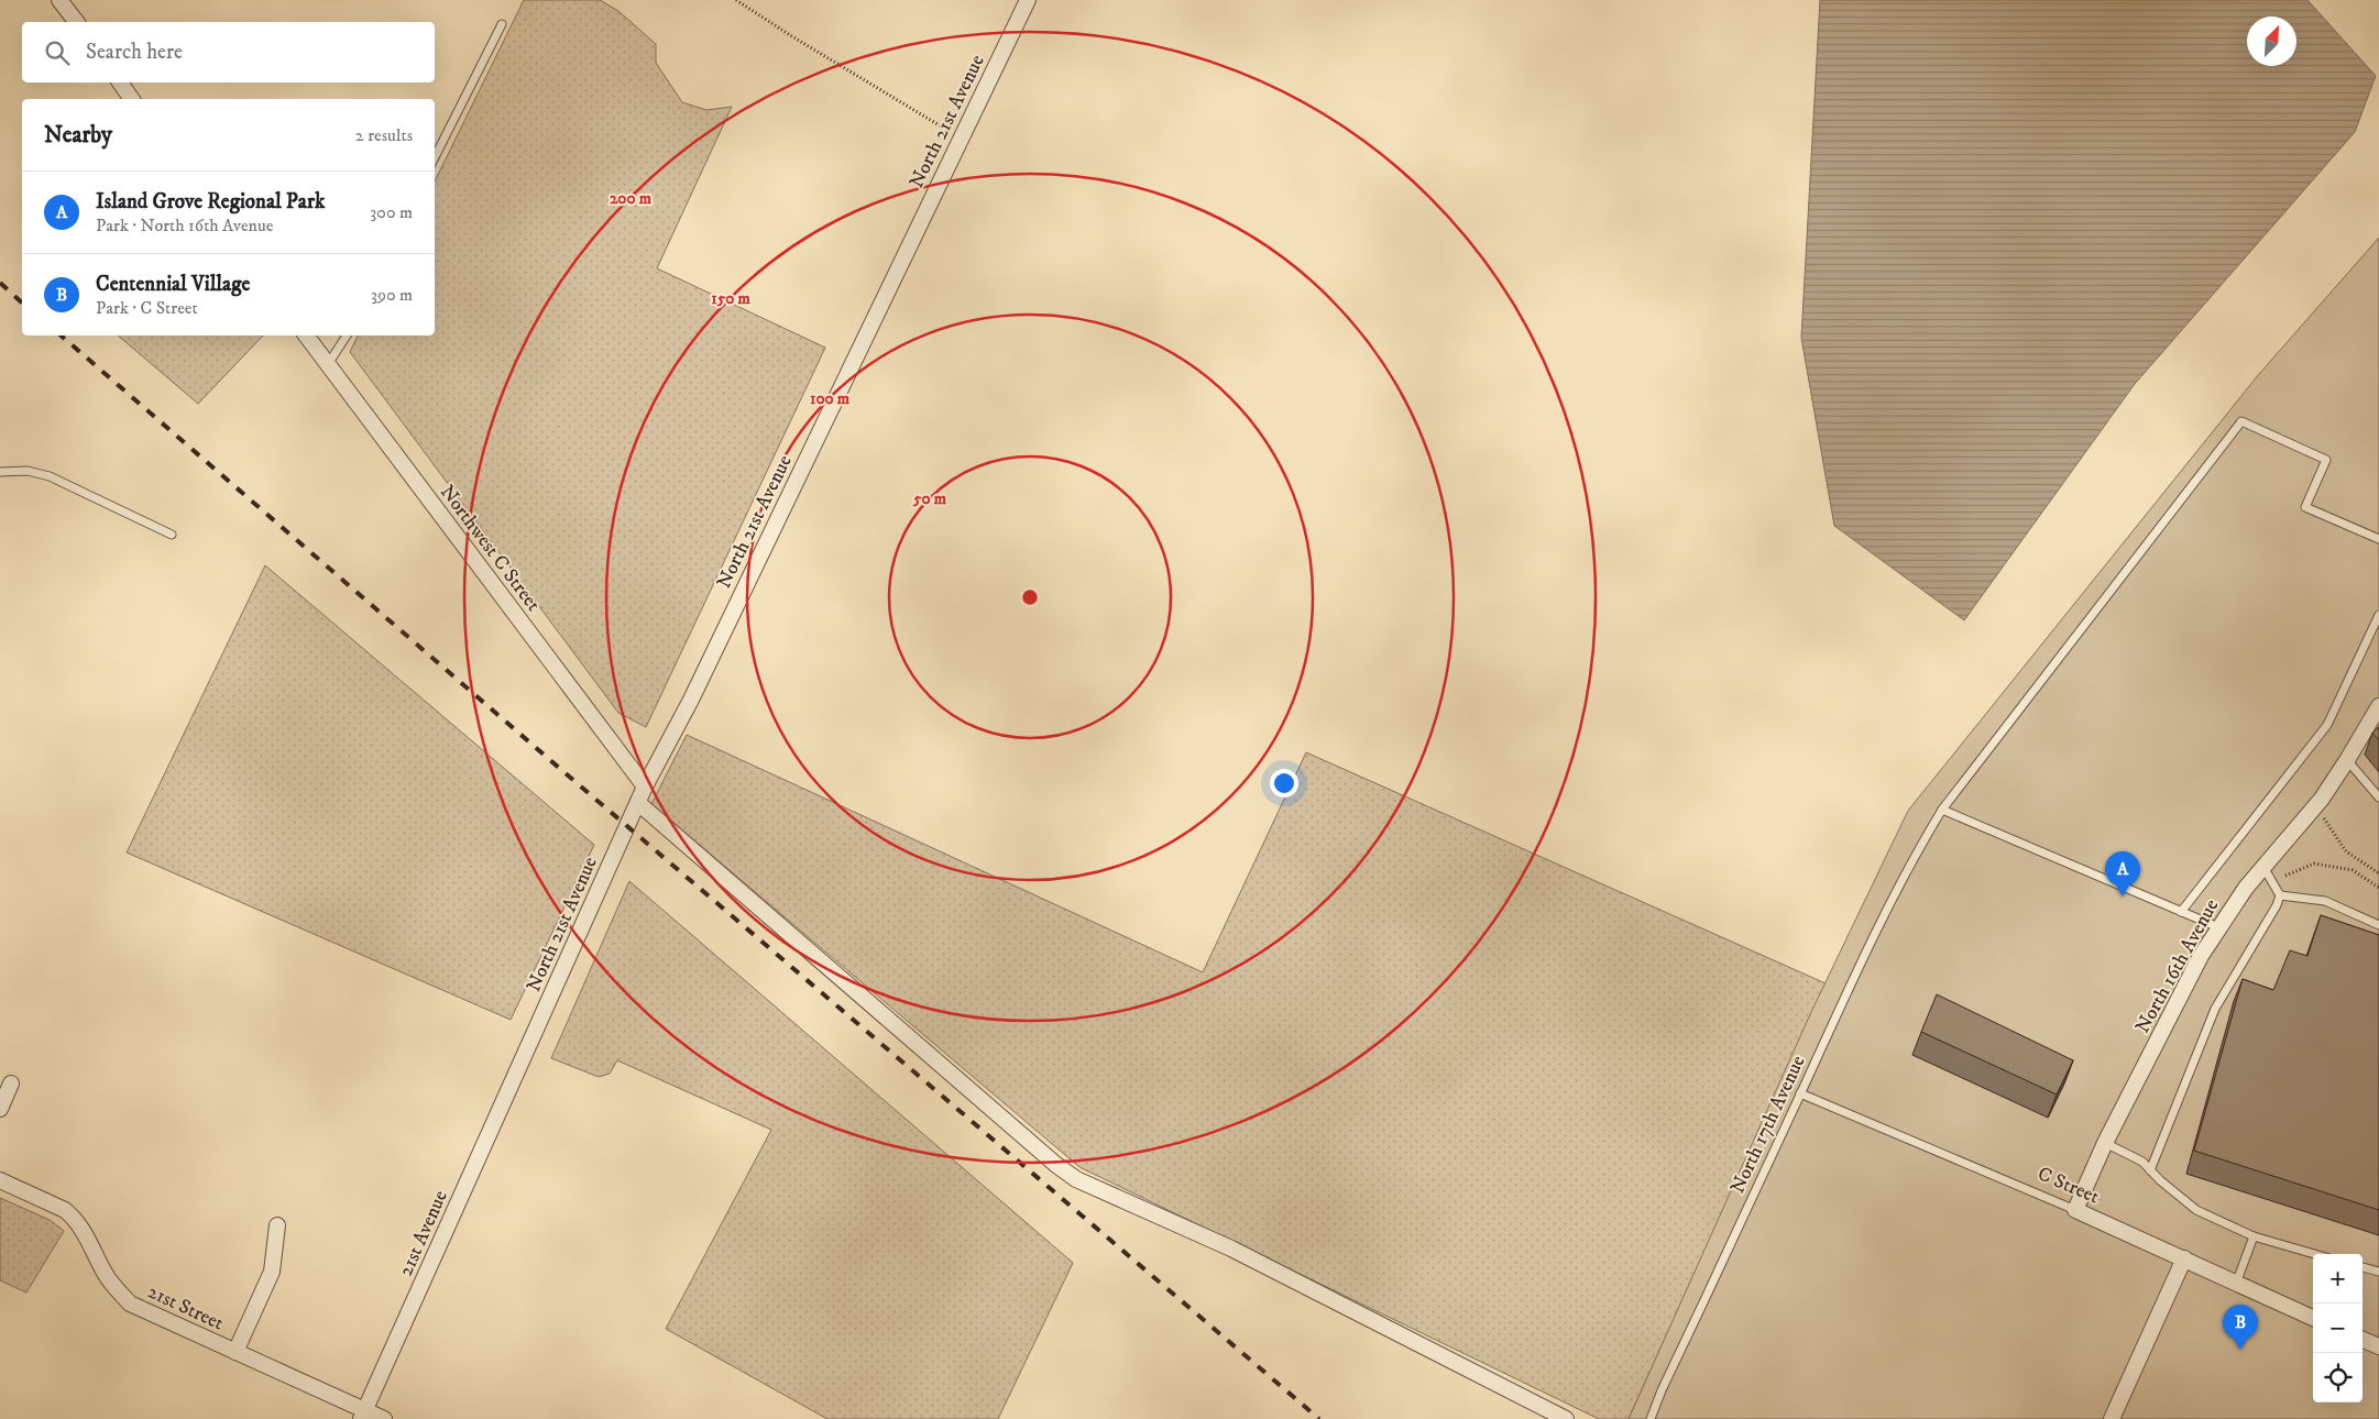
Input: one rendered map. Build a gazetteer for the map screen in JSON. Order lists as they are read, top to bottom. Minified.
{"streets":{"street":["North 21st Avenue","Northwest C Street","North 16th Avenue","C Street","21st Avenue","21st Street"],"lane":["North 17th Avenue"]},"crossings":[["North 21st Avenue","Northwest C Street"],["North 21st Avenue","21st Avenue"],["North 16th Avenue","C Street"],["North 17th Avenue","C Street"],["21st Avenue","21st Street"]],"north":"top right","page":{"search":"Search here","heading":["Nearby","2 results"],"list":[{"mark":"A","name":"Island Grove Regional Park","note":"Park · North 16th Avenue","value":"300 m"},{"mark":"B","name":"Centennial Village","note":"Park · C Street","value":"390 m"}],"pins":["A","B"],"map_buttons":["+","−"]},"rings":["200 m","150 m","100 m","50 m"]}
